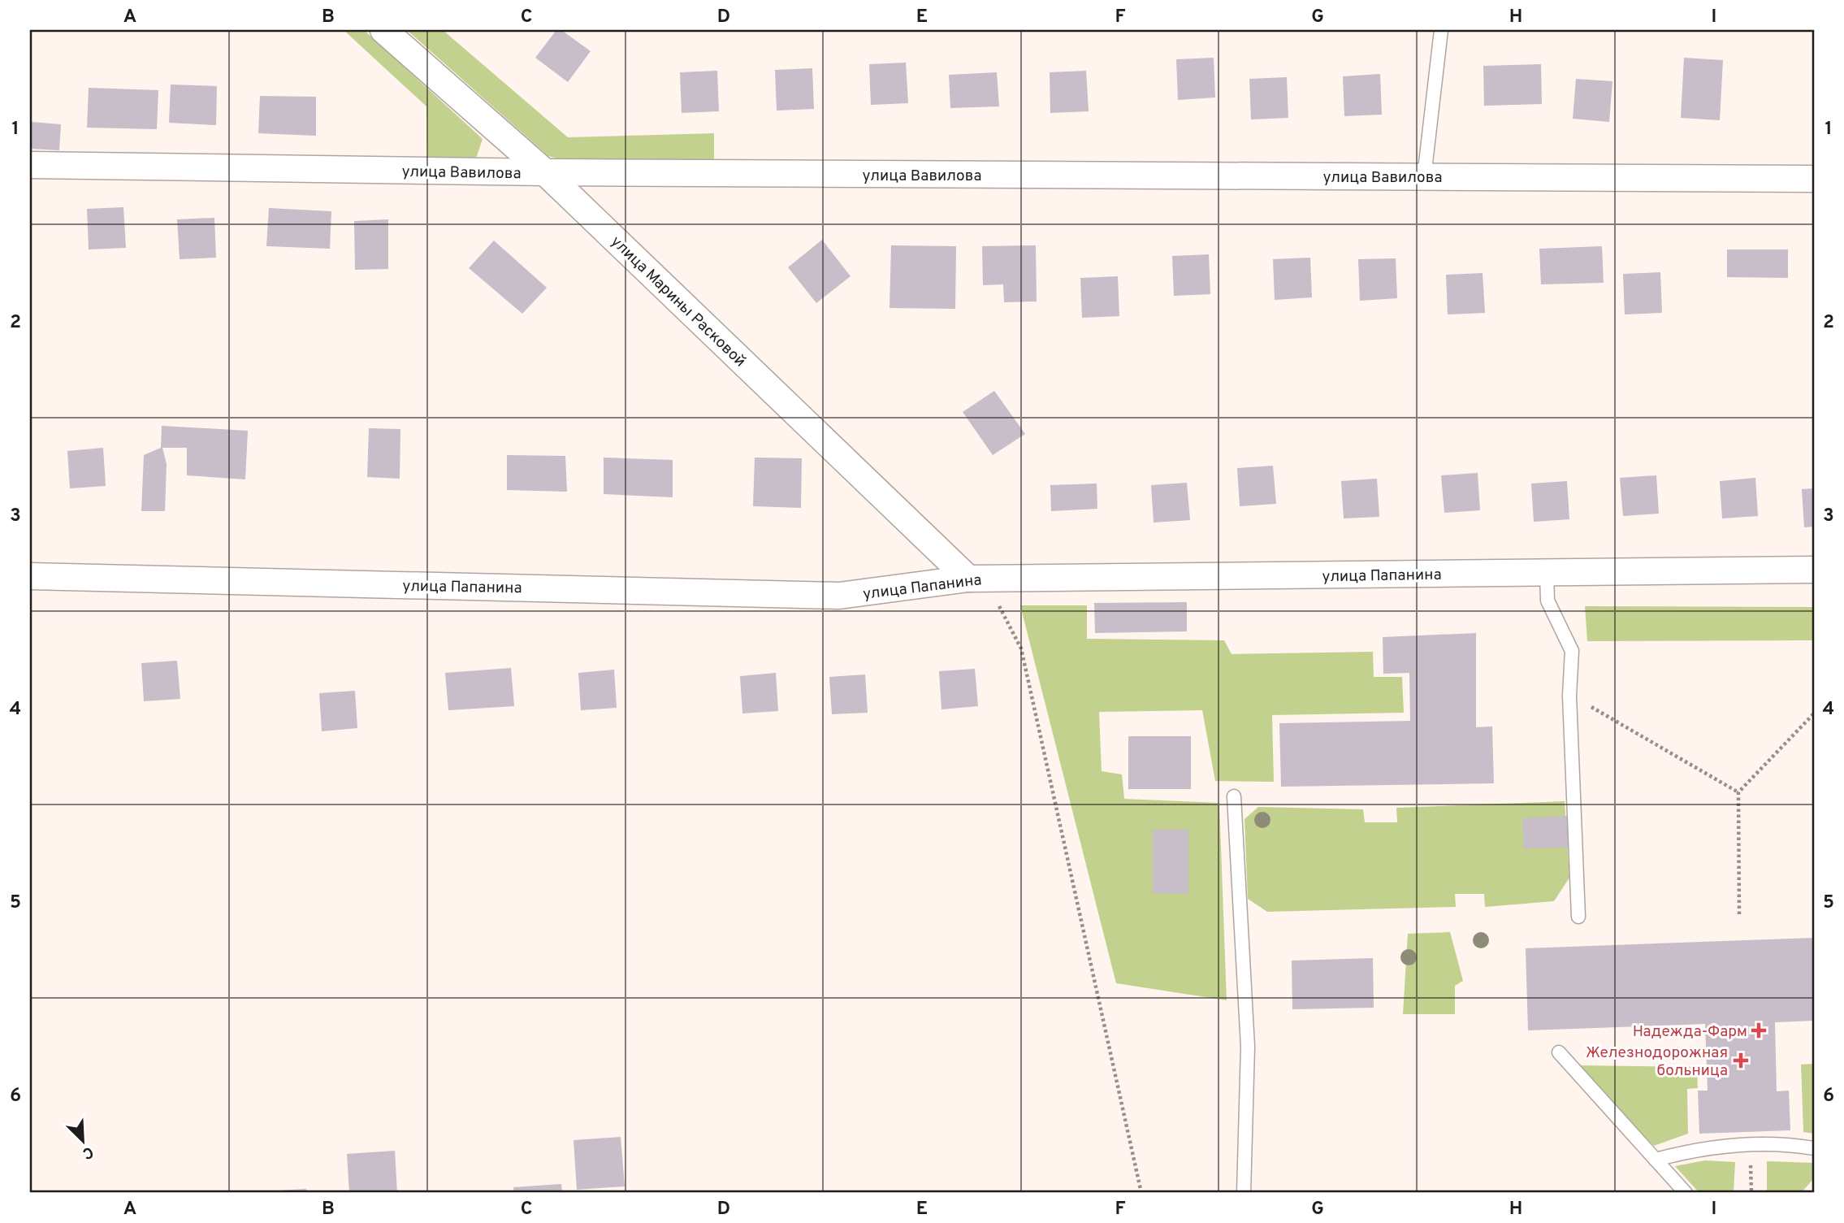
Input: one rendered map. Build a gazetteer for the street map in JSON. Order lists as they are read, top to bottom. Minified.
{"streets":{"street":["улица Вавилова","улица Марины Расковой","улица Папанина"]},"crossings":[["улица Вавилова","улица Марины Расковой"],["улица Марины Расковой","улица Папанина"]],"places":{"health":["Надежда-Фарм","Железнодорожная больница"]},"north":"bottom right","grid":{"columns":["A","B","C","D","E","F","G","H","I"],"rows":["1","2","3","4","5","6"]}}
